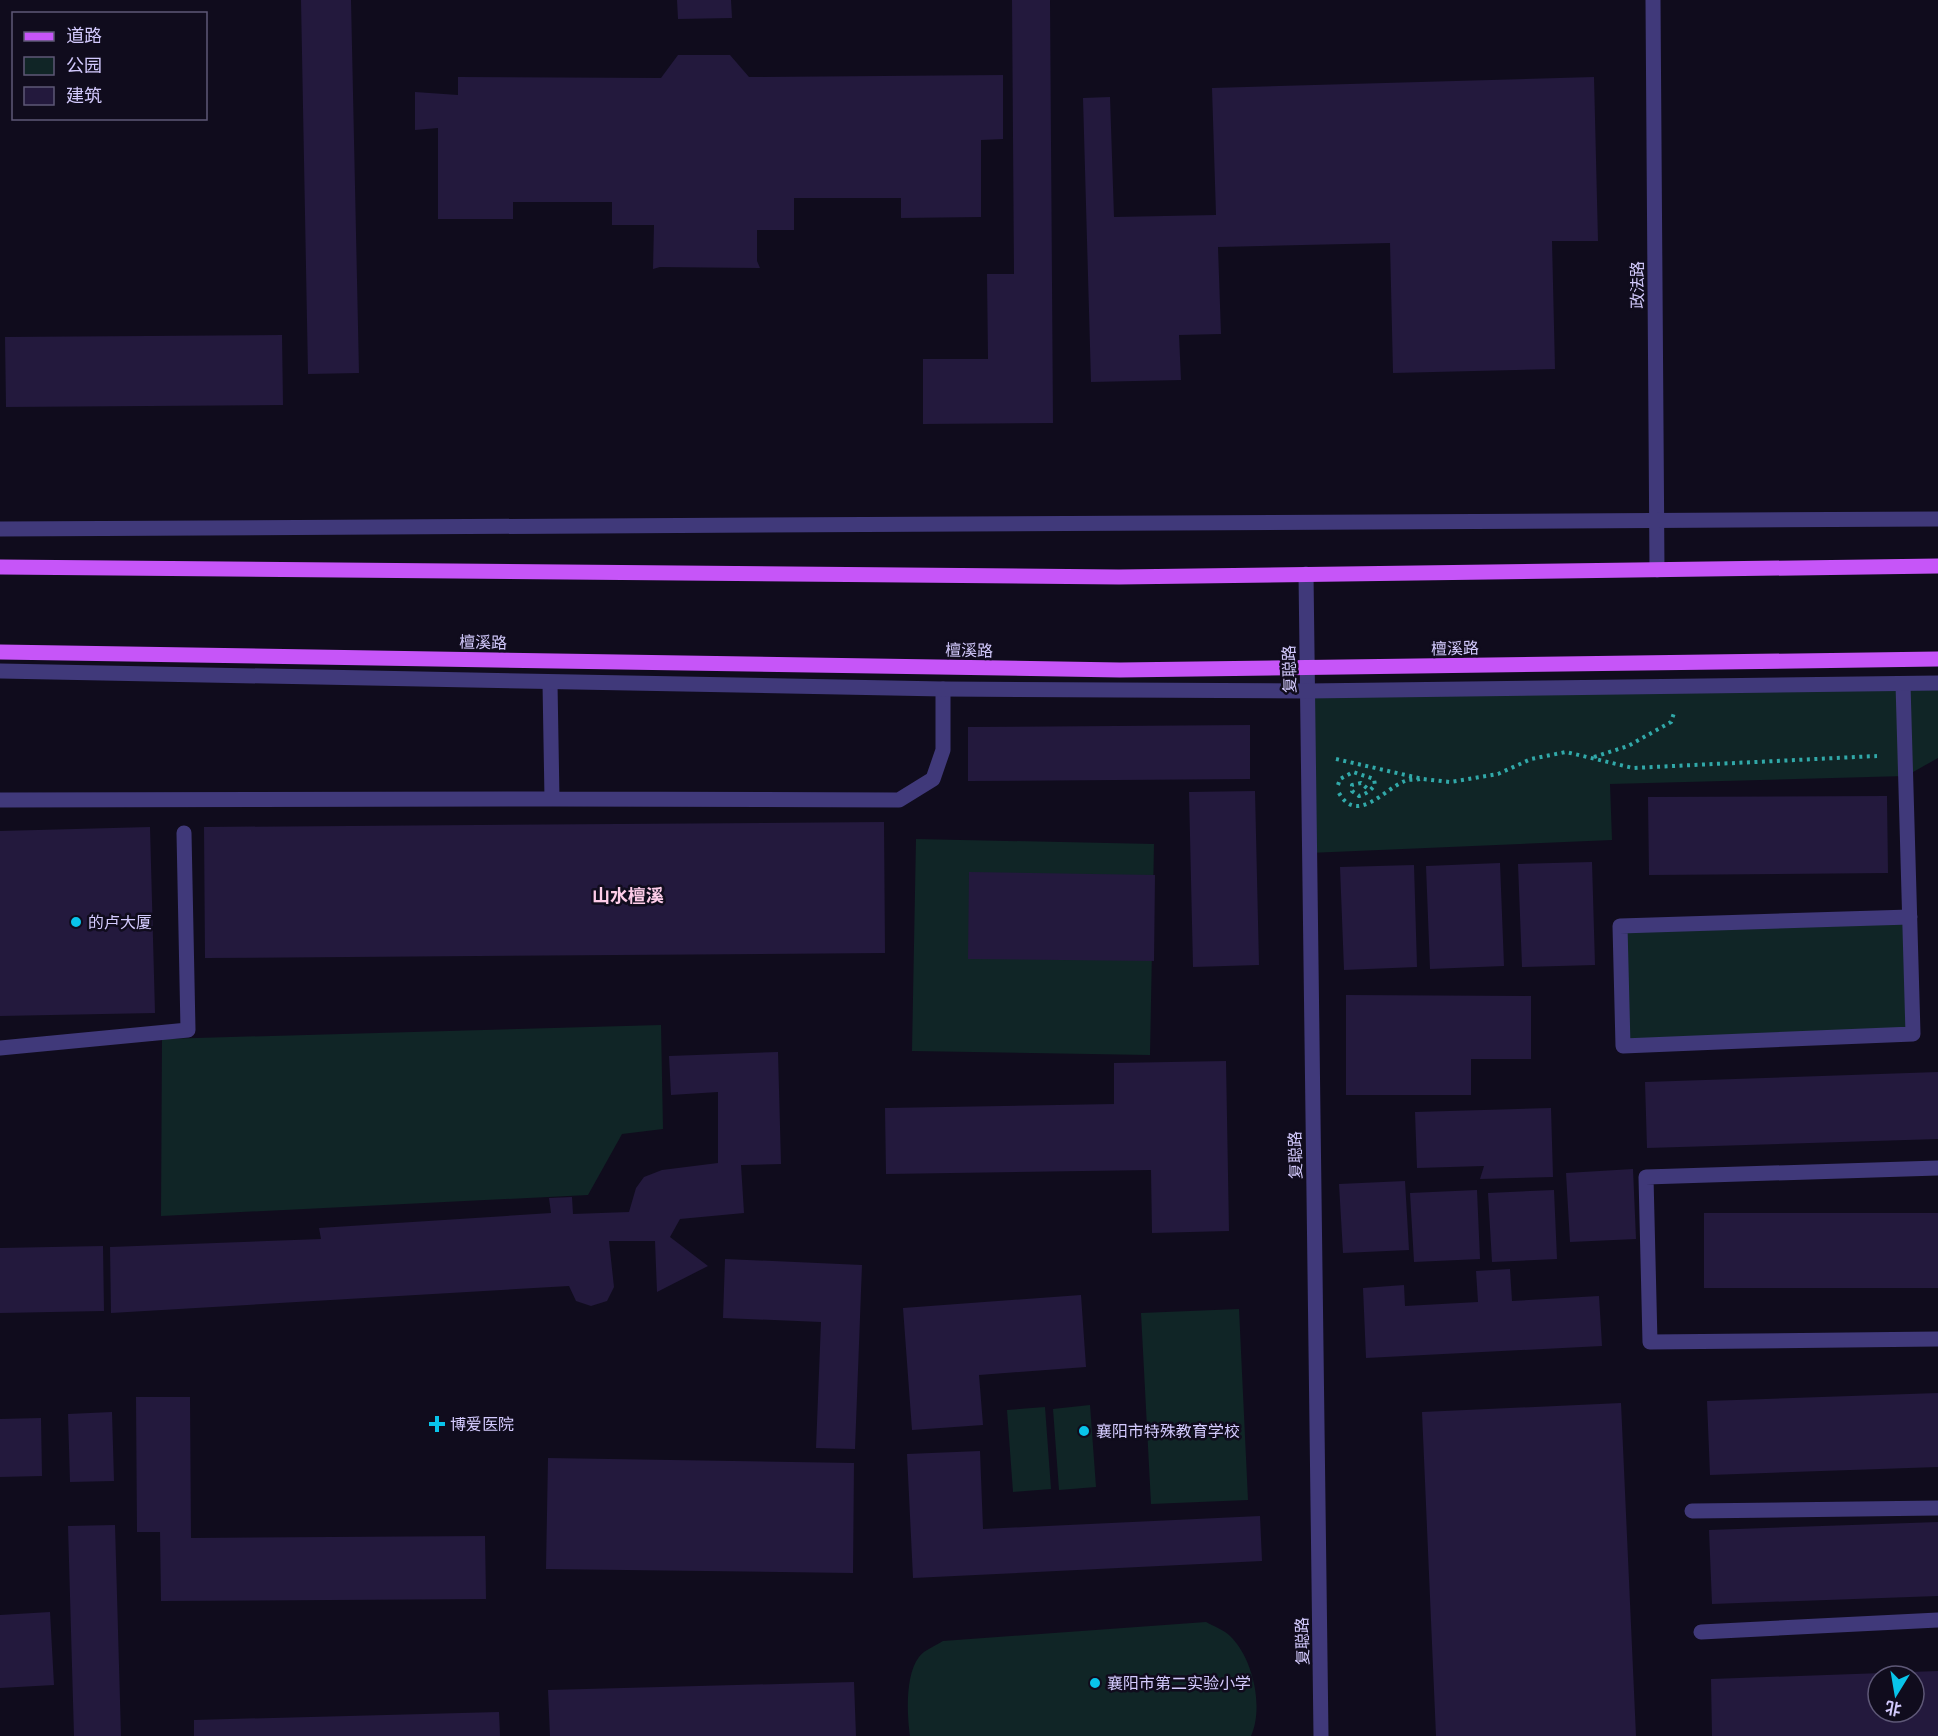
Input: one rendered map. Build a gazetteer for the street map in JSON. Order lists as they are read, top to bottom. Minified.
{"streets":{"main road":["檀溪路"],"street":["政法路","复聪路"]},"crossings":[["檀溪路","复聪路"]],"districts":["山水檀溪"],"places":{"other":["的卢大厦","襄阳市特殊教育学校","襄阳市第二实验小学"],"health":["博爱医院"]},"legend":["道路","公园","建筑"],"north":"bottom"}
